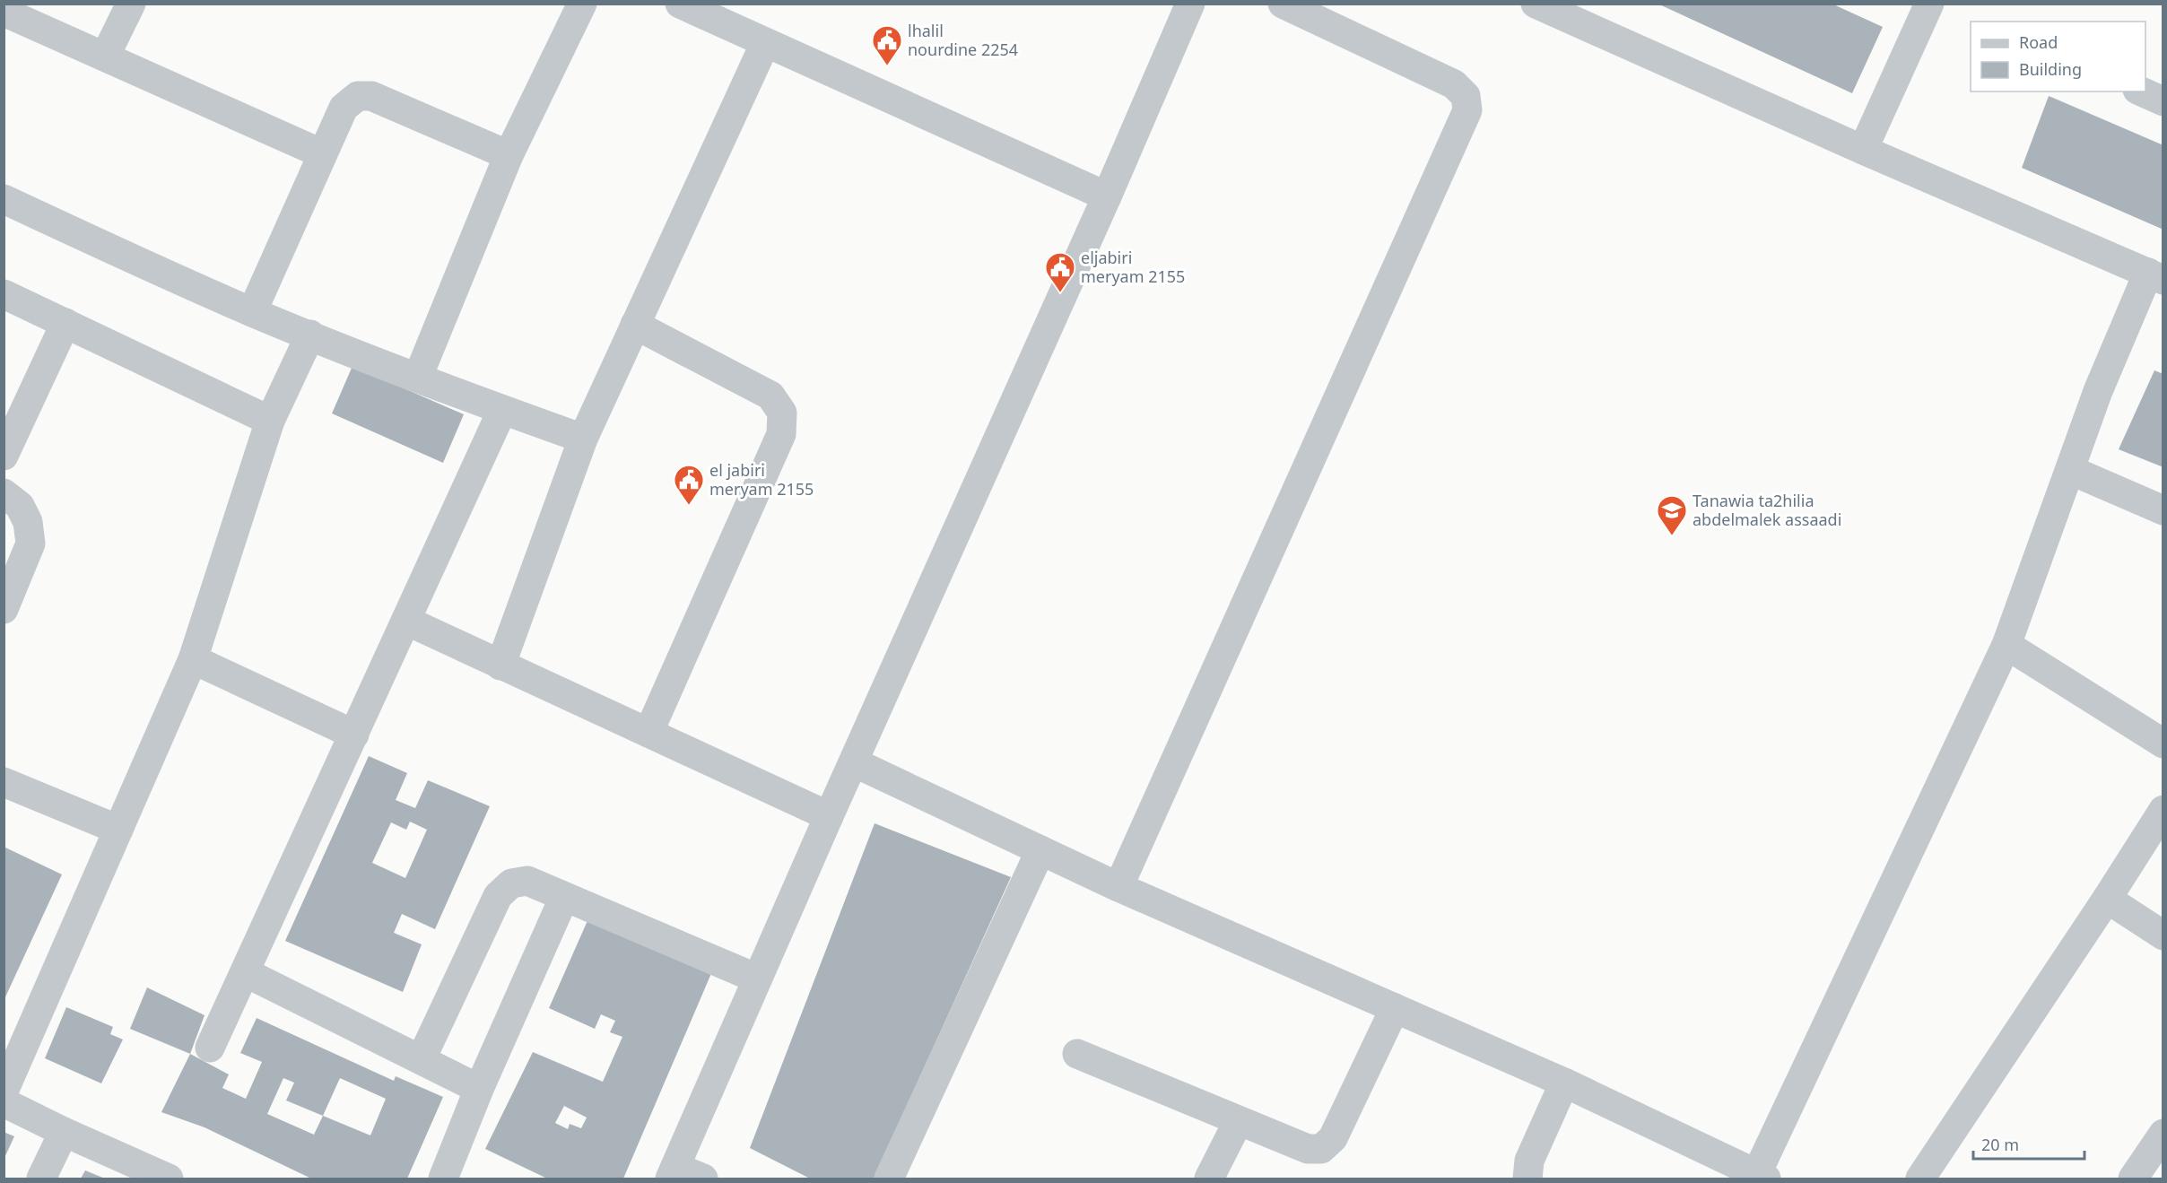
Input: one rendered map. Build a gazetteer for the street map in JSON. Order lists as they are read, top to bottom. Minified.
{"places":{"public building":["lhalil nourdine 2254","eljabiri meryam 2155","el jabiri meryam 2155"],"school or university":["Tanawia ta2hilia abdelmalek assaadi"]},"legend":["Road","Building"],"scale_bar":"20 m"}
